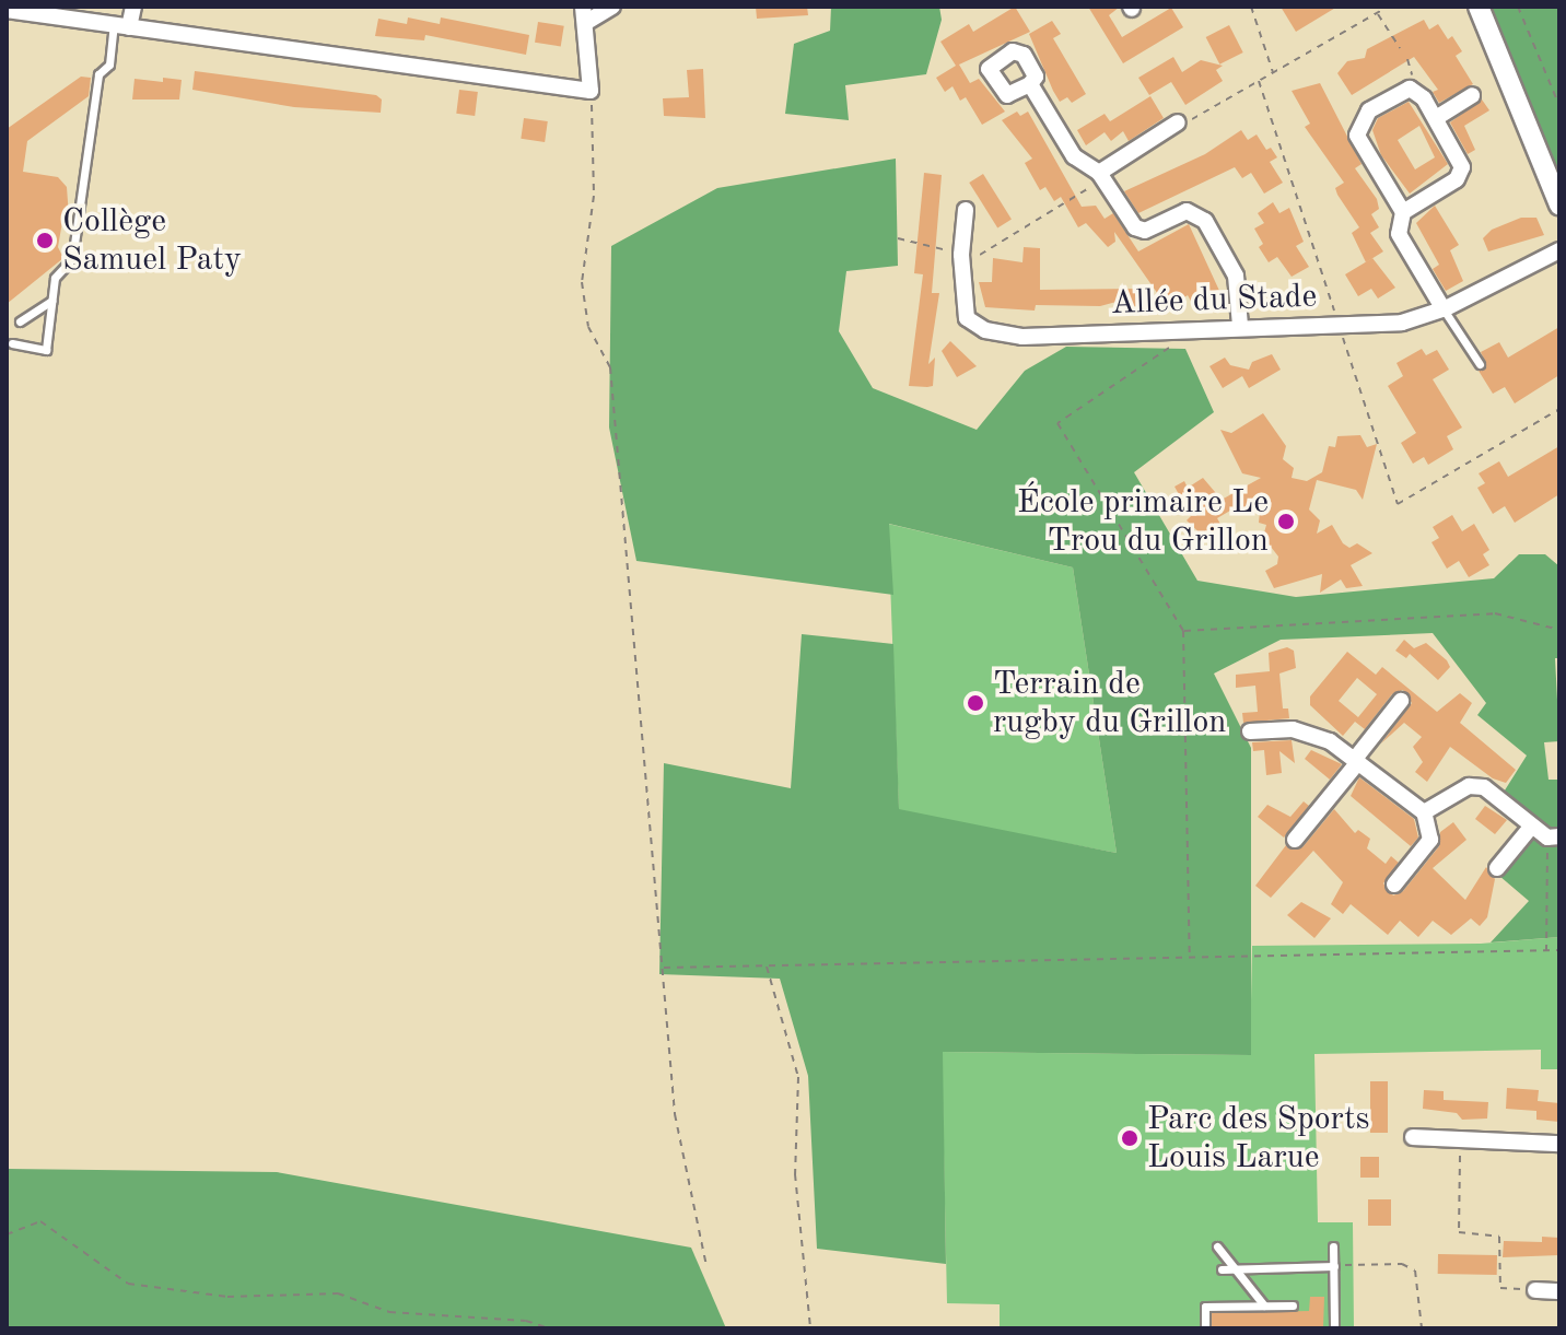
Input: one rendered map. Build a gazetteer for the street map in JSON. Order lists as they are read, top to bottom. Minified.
{"streets":{"street":["Allée du Stade"]},"places":["Collège Samuel Paty","École primaire Le Trou du Grillon","Terrain de rugby du Grillon","Parc des Sports Louis Larue"]}
